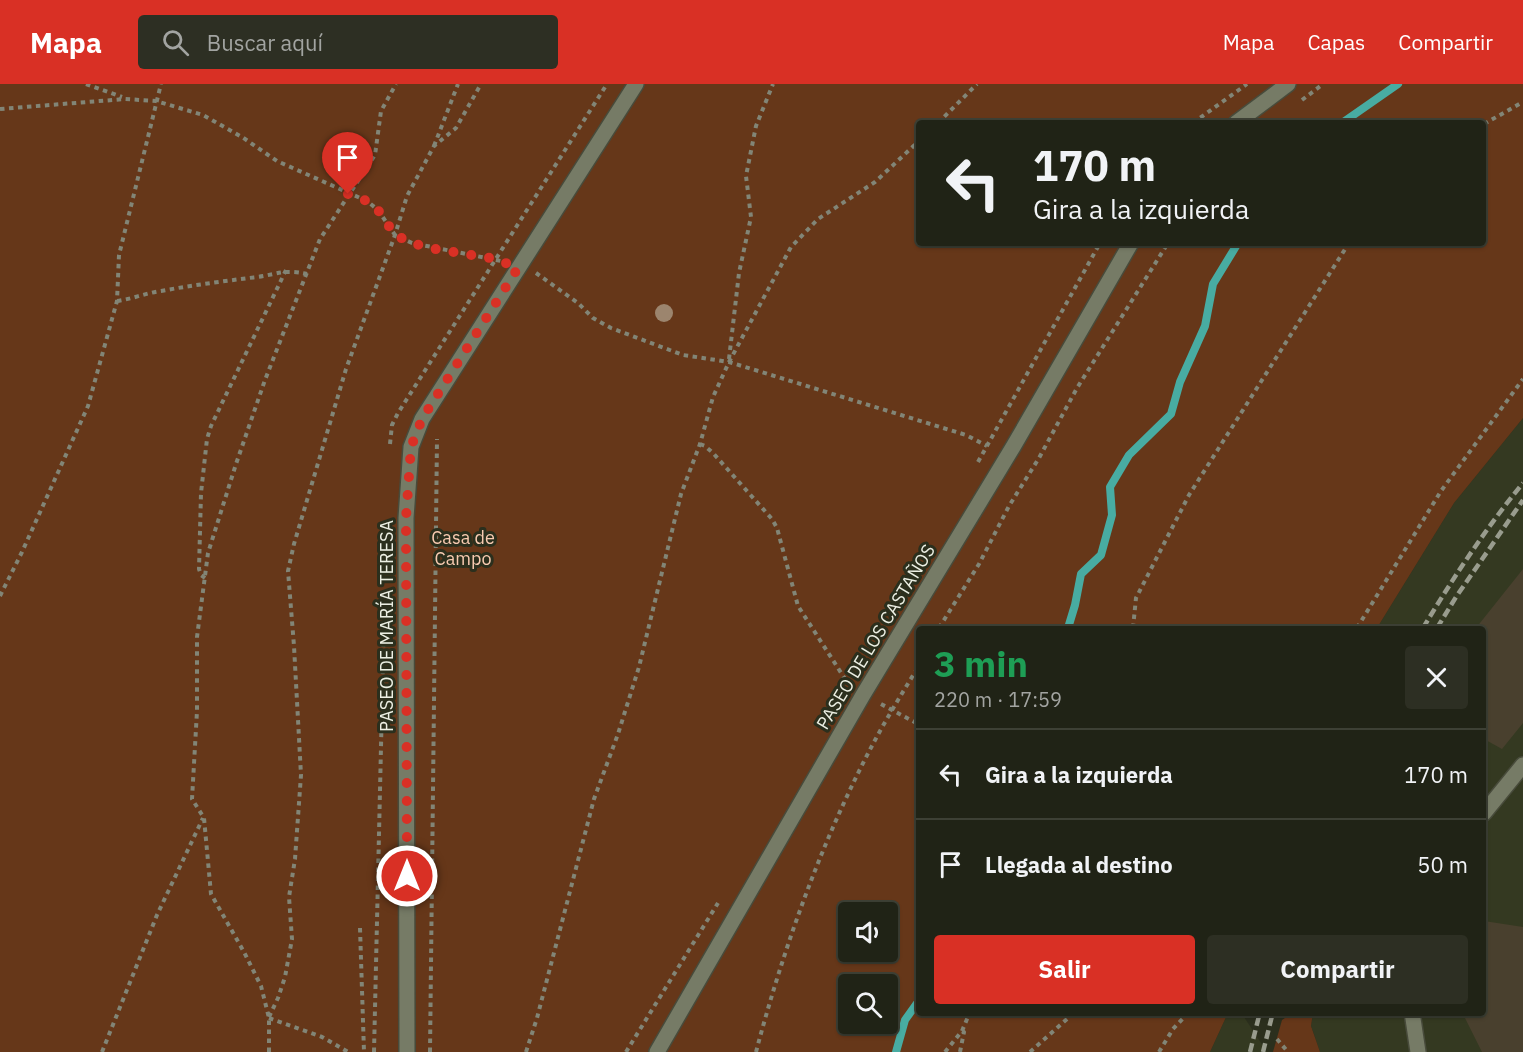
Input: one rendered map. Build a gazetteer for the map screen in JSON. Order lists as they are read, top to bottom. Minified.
{"streets":{"street":["PASEO DE MARÍA TERESA","PASEO DE LOS CASTAÑOS"]},"parks":["Casa de Campo"],"page":{"header":"Mapa","search":"Buscar aquí","nav":["Mapa","Capas","Compartir"],"turn":["170 m","Gira a la izquierda"],"heading":["3 min","220 m · 17:59"],"list":[{"name":"Gira a la izquierda","value":"170 m"},{"name":"Llegada al destino","value":"50 m"}],"buttons":["Salir","Compartir"]}}
